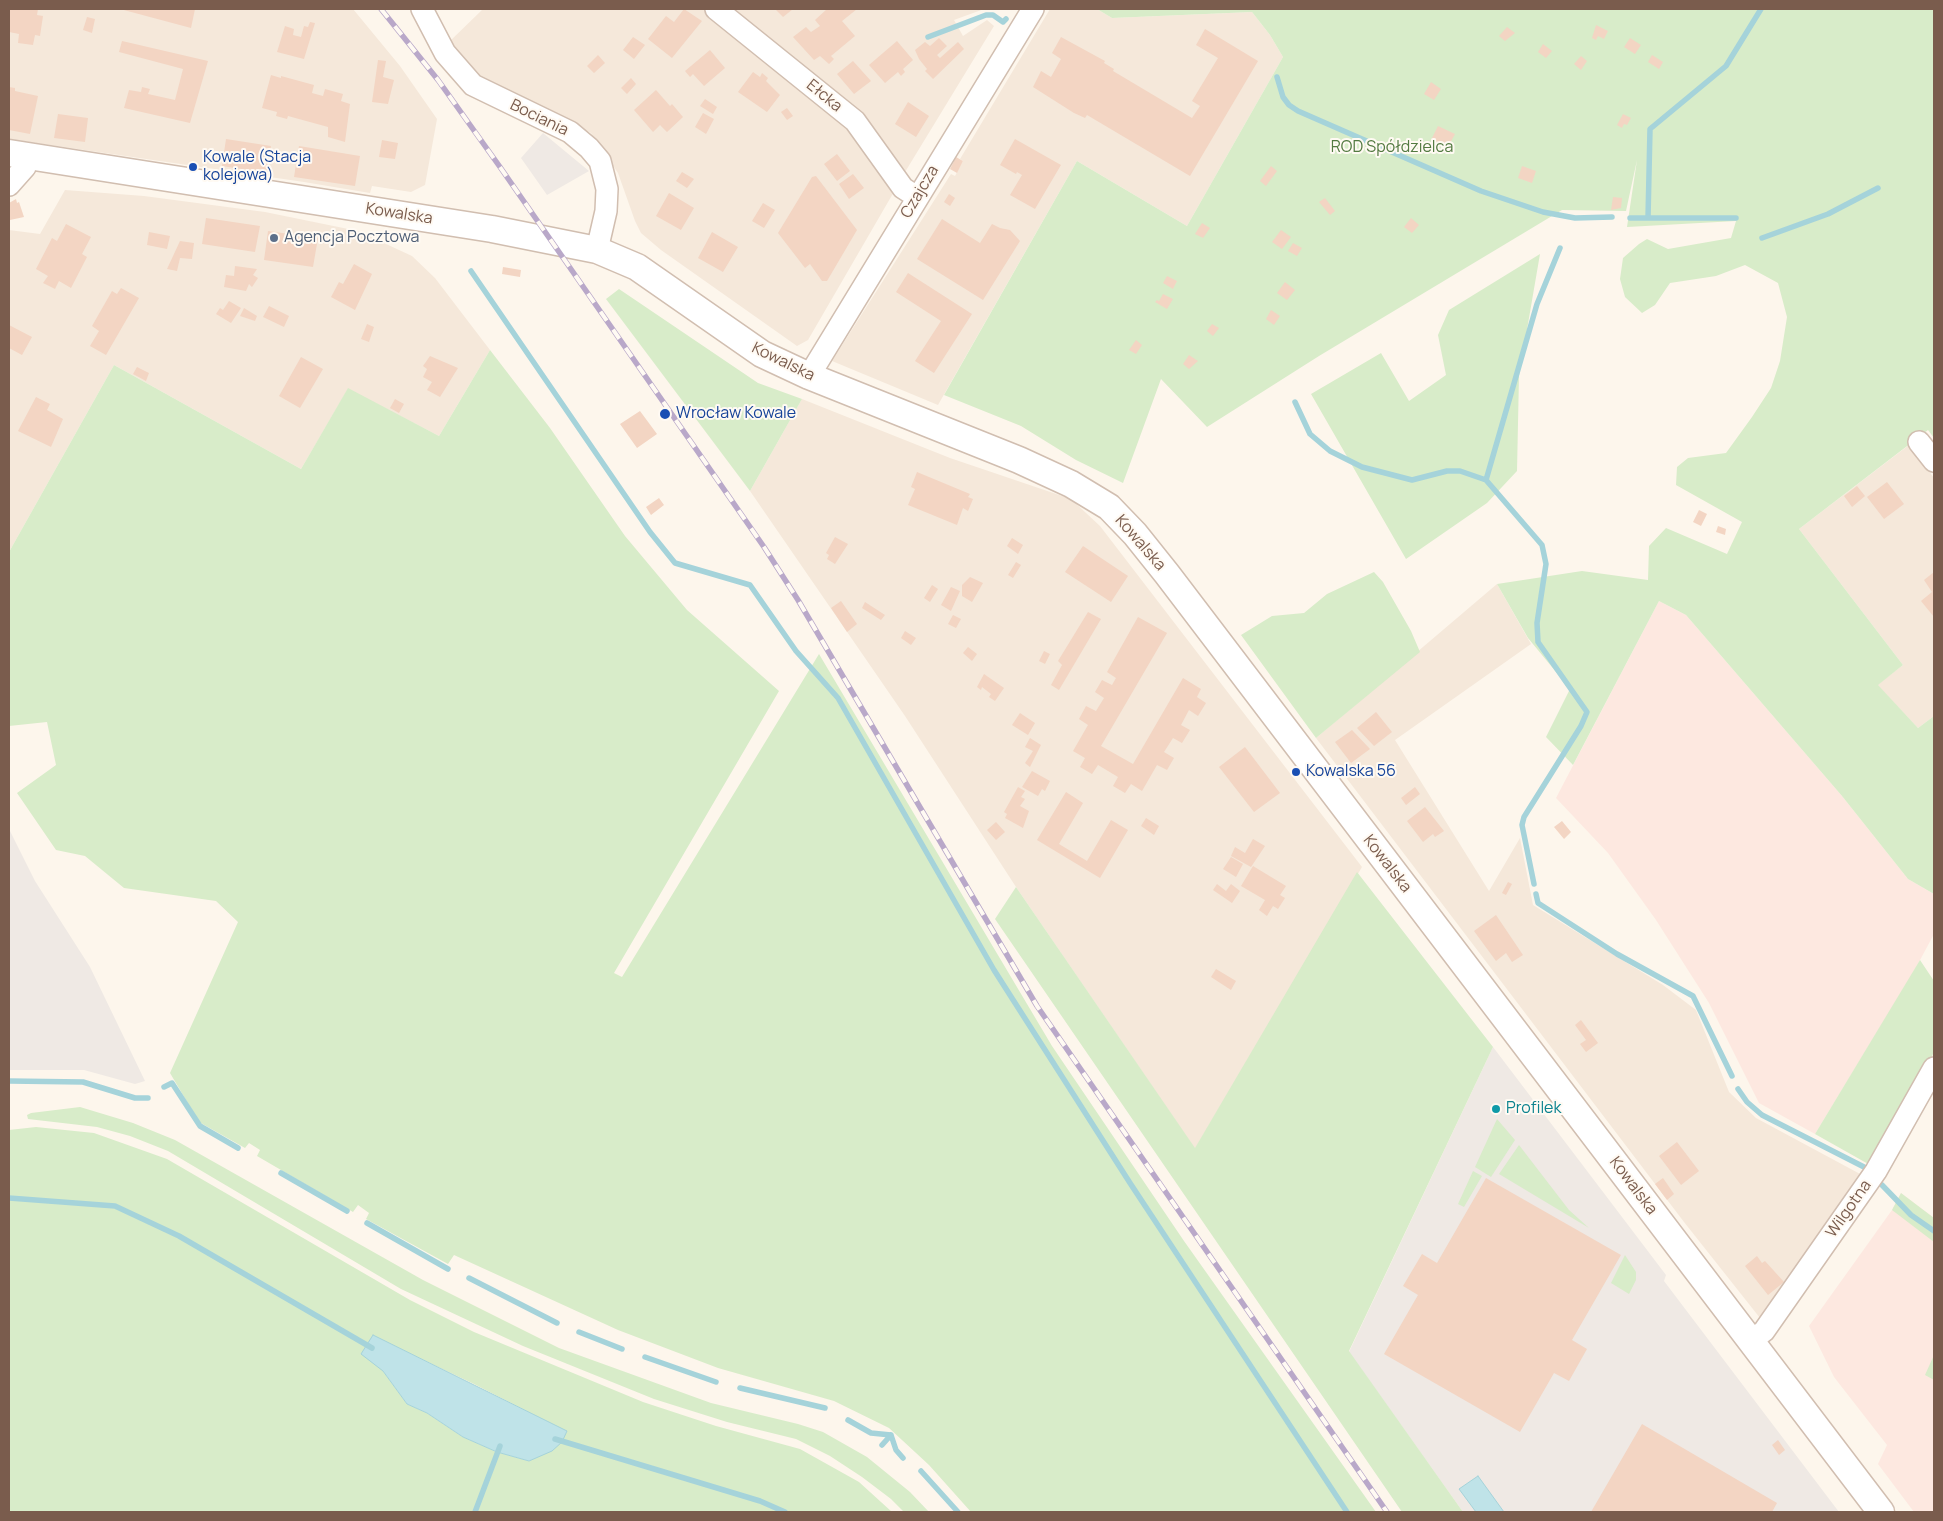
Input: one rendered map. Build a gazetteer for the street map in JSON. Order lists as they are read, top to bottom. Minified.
{"streets":{"street":["Ełcka","Bociania","Czajcza","Kowalska","Wilgotna"]},"crossings":[["Ełcka","Czajcza"],["Bociania","Kowalska"],["Czajcza","Kowalska"],["Kowalska","Wilgotna"]],"parks":["ROD Spółdzielca"],"places":["Kowale (Stacja kolejowa)","Agencja Pocztowa","Wrocław Kowale","Kowalska 56","Profilek"]}
